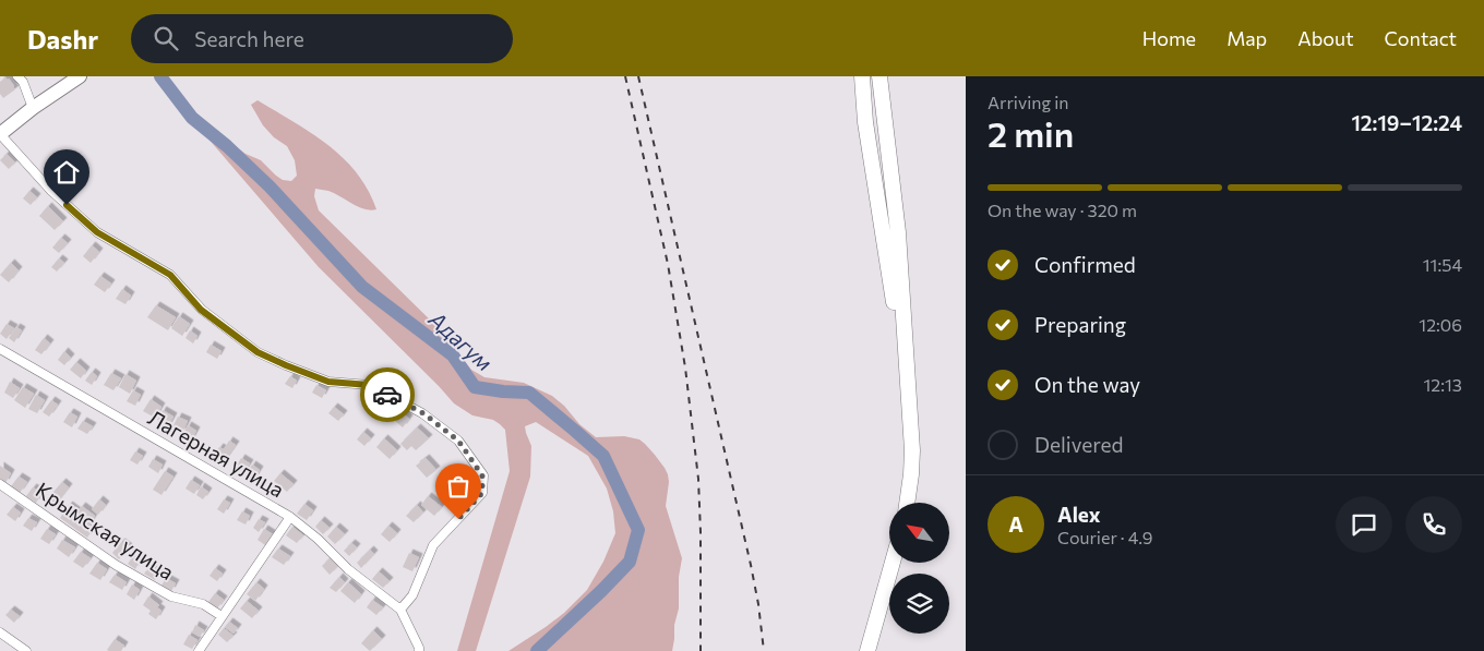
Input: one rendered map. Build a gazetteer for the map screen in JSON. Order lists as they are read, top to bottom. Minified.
{"streets":{"street":["Лагерная улица","Крымская улица"]},"water":["Адагум"],"north":"top left","page":{"header":"Dashr","search":"Search here","nav":["Home","Map","About","Contact"],"heading":["2 min","Arriving in","12:19–12:24"],"panel":["Alex","Courier · 4.9"],"bar":"On the way · 320 m","list":[["Confirmed","11:54"],["Preparing","12:06"],["On the way","12:13"],"Delivered"],"round":"A"}}
